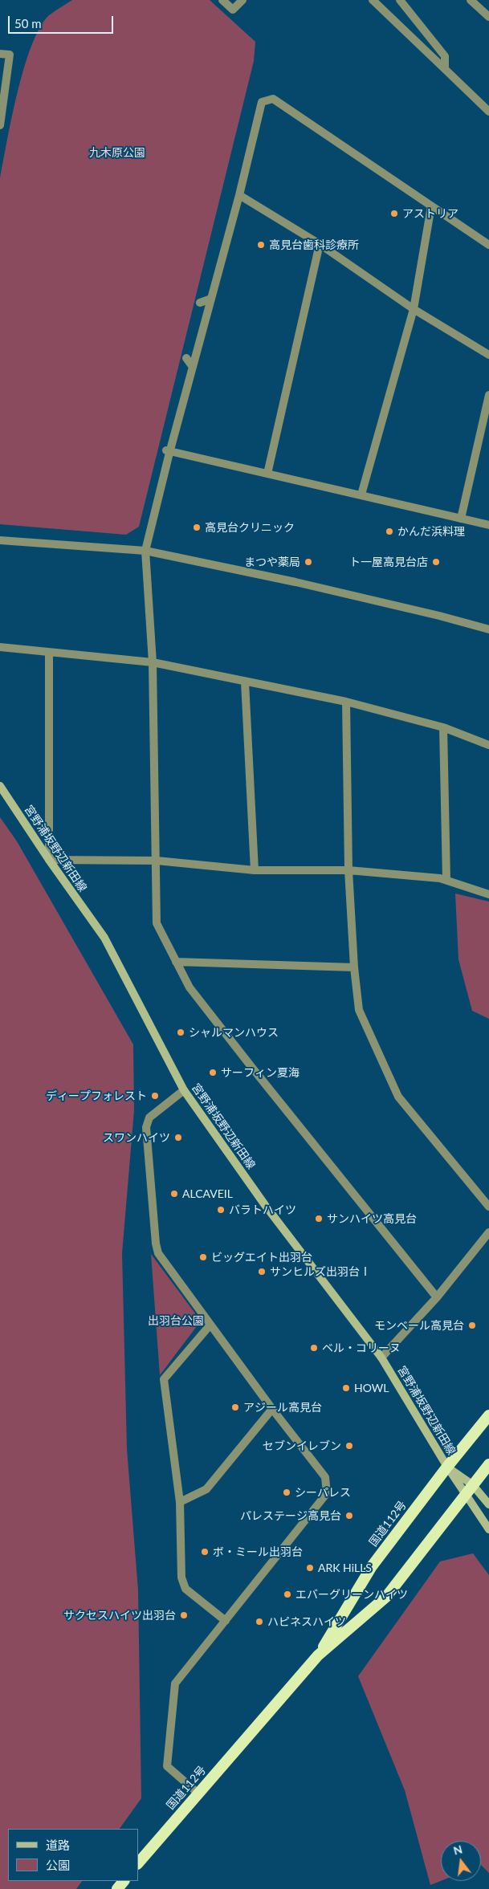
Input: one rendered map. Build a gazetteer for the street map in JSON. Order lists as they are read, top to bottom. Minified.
{"streets":{"highway":["国道112号"],"main road":["宮野浦坂野辺新田線"]},"crossings":[["宮野浦坂野辺新田線","国道112号"]],"parks":["九木原公園","出羽台公園"],"places":["アストリア","高見台歯科診療所","高見台クリニック","かんだ浜料理","まつや薬局","ト一屋高見台店","シャルマンハウス","サーフィン夏海","ディープフォレスト","スワンハイツ","ALCAVEIL","バラトハイツ","サンハイツ高見台","ビッグエイト出羽台","サンヒルズ出羽台Ⅰ","モンベール高見台","ベル・コリーヌ","HOWL","アジール高見台","セブンイレブン","シーパレス","パレステージ高見台","ボ・ミール出羽台","ARK HiLLS","エバーグリーンハイツ","サクセスハイツ出羽台","ハピネスハイツ"],"legend":["道路","公園"],"scale_bar":"50 m","north":"top"}
